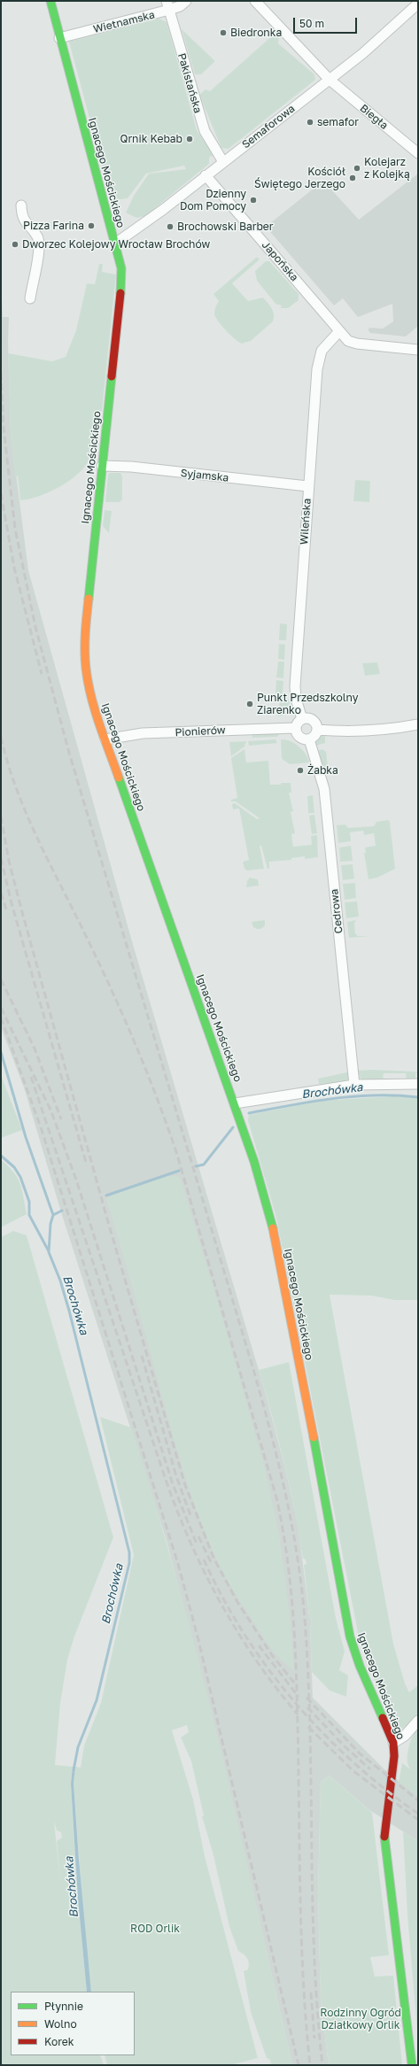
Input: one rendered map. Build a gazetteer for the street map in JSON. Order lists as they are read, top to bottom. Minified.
{"streets":{"street":["Wietnamska","Pakistańska","Biegła","Semaforowa","Ignacego Mościckiego","Japońska","Syjamska","Wileńska","Pionierów","Cedrowa"]},"crossings":[["Wietnamska","Pakistańska"],["Wietnamska","Ignacego Mościckiego"],["Pakistańska","Semaforowa"],["Biegła","Semaforowa"],["Semaforowa","Ignacego Mościckiego"],["Semaforowa","Japońska"],["Ignacego Mościckiego","Syjamska"],["Ignacego Mościckiego","Pionierów"],["Japońska","Wileńska"],["Syjamska","Wileńska"],["Wileńska","Pionierów"],["Wileńska","Cedrowa"],["Pionierów","Cedrowa"]],"water":["Brochówka"],"parks":["ROD Orlik","Rodzinny Ogród Działkowy Orlik"],"places":["Biedronka","semafor","Qrnik Kebab","Kolejarz z Kolejką","Kościół Świętego Jerzego","Dzienny Dom Pomocy","Pizza Farina","Brochowski Barber","Dworzec Kolejowy Wrocław Brochów","Punkt Przedszkolny Ziarenko","Żabka"],"legend":["Płynnie","Wolno","Korek"],"scale_bar":"50 m"}
